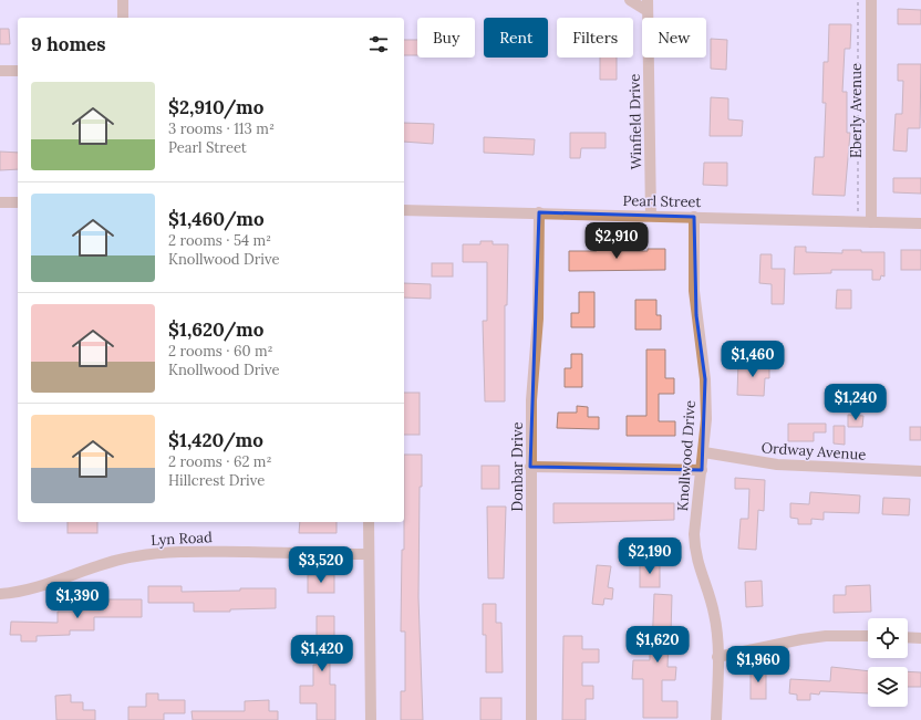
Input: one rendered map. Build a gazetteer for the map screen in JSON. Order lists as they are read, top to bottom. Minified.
{"streets":{"street":["Eberly Avenue","Winfield Drive","Pearl Street","Ordway Avenue","Knollwood Drive","Donbar Drive","Lyn Road"]},"crossings":[["Eberly Avenue","Pearl Street"],["Winfield Drive","Pearl Street"],["Pearl Street","Knollwood Drive"],["Pearl Street","Donbar Drive"],["Ordway Avenue","Knollwood Drive"]],"page":{"chip":["Buy","Rent","Filters","New"],"heading":"9 homes","list":[{"name":"$2,910/mo","note":"3 rooms · 113 m² · Pearl Street"},{"name":"$1,460/mo","note":"2 rooms · 54 m² · Knollwood Drive"},{"name":"$1,620/mo","note":"2 rooms · 60 m² · Knollwood Drive"},{"name":"$1,420/mo","note":"2 rooms · 62 m² · Hillcrest Drive"}],"price":["$2,910","$1,460","$1,240","$2,190","$3,520","$1,390","$1,620","$1,420","$1,960"]}}
